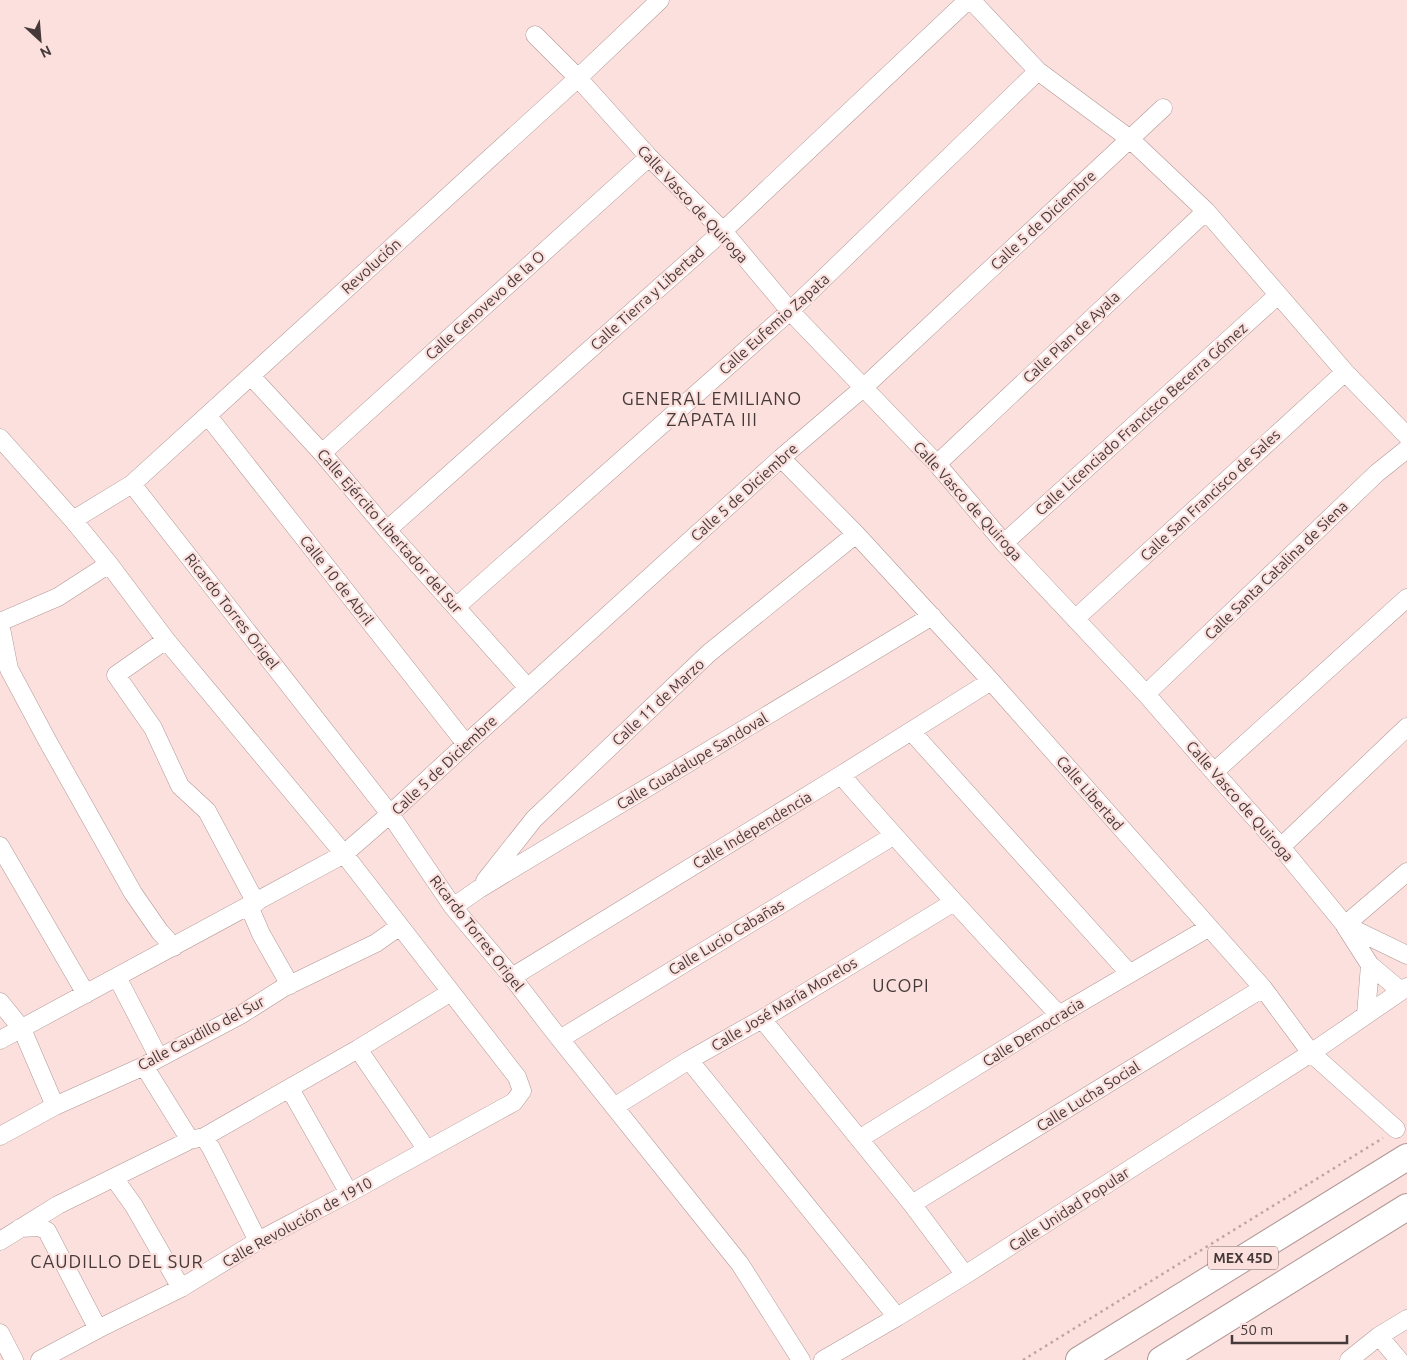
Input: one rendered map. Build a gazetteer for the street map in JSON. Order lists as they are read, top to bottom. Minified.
{"streets":{"highway":["MEX 45D"],"street":["Calle Vasco de Quiroga","Calle 5 de Diciembre","Revolución","Calle Tierra y Libertad","Calle Genovevo de la O","Calle Eufemio Zapata","Calle Plan de Ayala","Calle Licenciado Francisco Becerra Gómez","Calle San Francisco de Sales","Calle Ejército Libertador del Sur","Calle Santa Catalina de Siena","Calle 10 de Abril","Ricardo Torres Origel","Calle 11 de Marzo","Calle Guadalupe Sandoval","Calle Libertad","Calle Independencia","Calle Lucio Cabañas","Calle José María Morelos","Calle Democracia","Calle Caudillo del Sur","Calle Lucha Social","Calle Unidad Popular","Calle Revolución de 1910"]},"crossings":[["Calle Vasco de Quiroga","Calle 5 de Diciembre"],["Calle Vasco de Quiroga","Revolución"],["Calle Vasco de Quiroga","Calle Tierra y Libertad"],["Calle Vasco de Quiroga","Calle Genovevo de la O"],["Calle Vasco de Quiroga","Calle Eufemio Zapata"],["Calle Vasco de Quiroga","Calle Plan de Ayala"],["Calle Vasco de Quiroga","Calle Licenciado Francisco Becerra Gómez"],["Calle Vasco de Quiroga","Calle San Francisco de Sales"],["Calle Vasco de Quiroga","Calle Santa Catalina de Siena"],["Calle 5 de Diciembre","Calle Ejército Libertador del Sur"],["Calle 5 de Diciembre","Calle 10 de Abril"],["Calle 5 de Diciembre","Ricardo Torres Origel"],["Calle 5 de Diciembre","Calle Libertad"],["Revolución","Calle Ejército Libertador del Sur"],["Revolución","Calle 10 de Abril"],["Revolución","Ricardo Torres Origel"],["Calle Tierra y Libertad","Calle Ejército Libertador del Sur"],["Calle Genovevo de la O","Calle Ejército Libertador del Sur"],["Calle Eufemio Zapata","Calle Ejército Libertador del Sur"],["Ricardo Torres Origel","Calle Guadalupe Sandoval"],["Ricardo Torres Origel","Calle Independencia"],["Ricardo Torres Origel","Calle Lucio Cabañas"],["Ricardo Torres Origel","Calle José María Morelos"],["Calle 11 de Marzo","Calle Guadalupe Sandoval"],["Calle 11 de Marzo","Calle Libertad"],["Calle Guadalupe Sandoval","Calle Libertad"],["Calle Libertad","Calle Independencia"],["Calle Libertad","Calle Democracia"],["Calle Libertad","Calle Lucha Social"],["Calle Libertad","Calle Unidad Popular"]],"districts":["GENERAL EMILIANO ZAPATA III","UCOPI","CAUDILLO DEL SUR"],"scale_bar":"50 m","north":"bottom right"}
